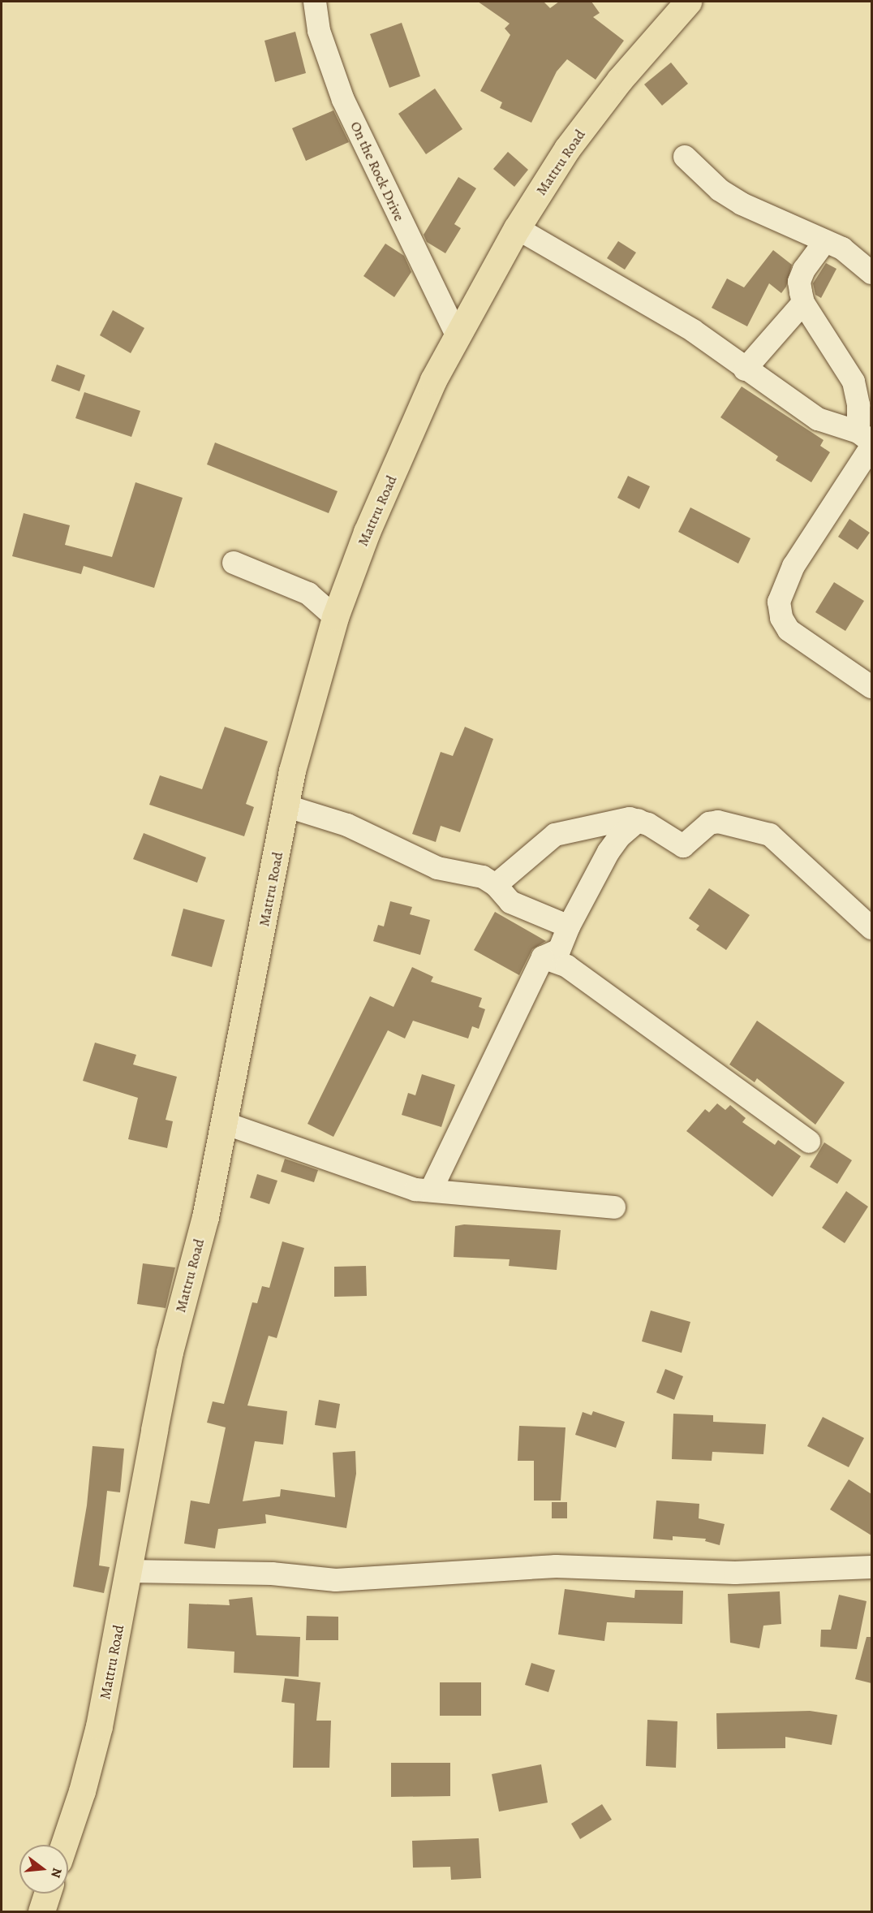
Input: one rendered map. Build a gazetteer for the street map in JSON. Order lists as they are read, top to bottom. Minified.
{"streets":{"main road":["Mattru Road"],"street":["On the Rock Drive"]},"crossings":[["Mattru Road","On the Rock Drive"]],"north":"right"}
